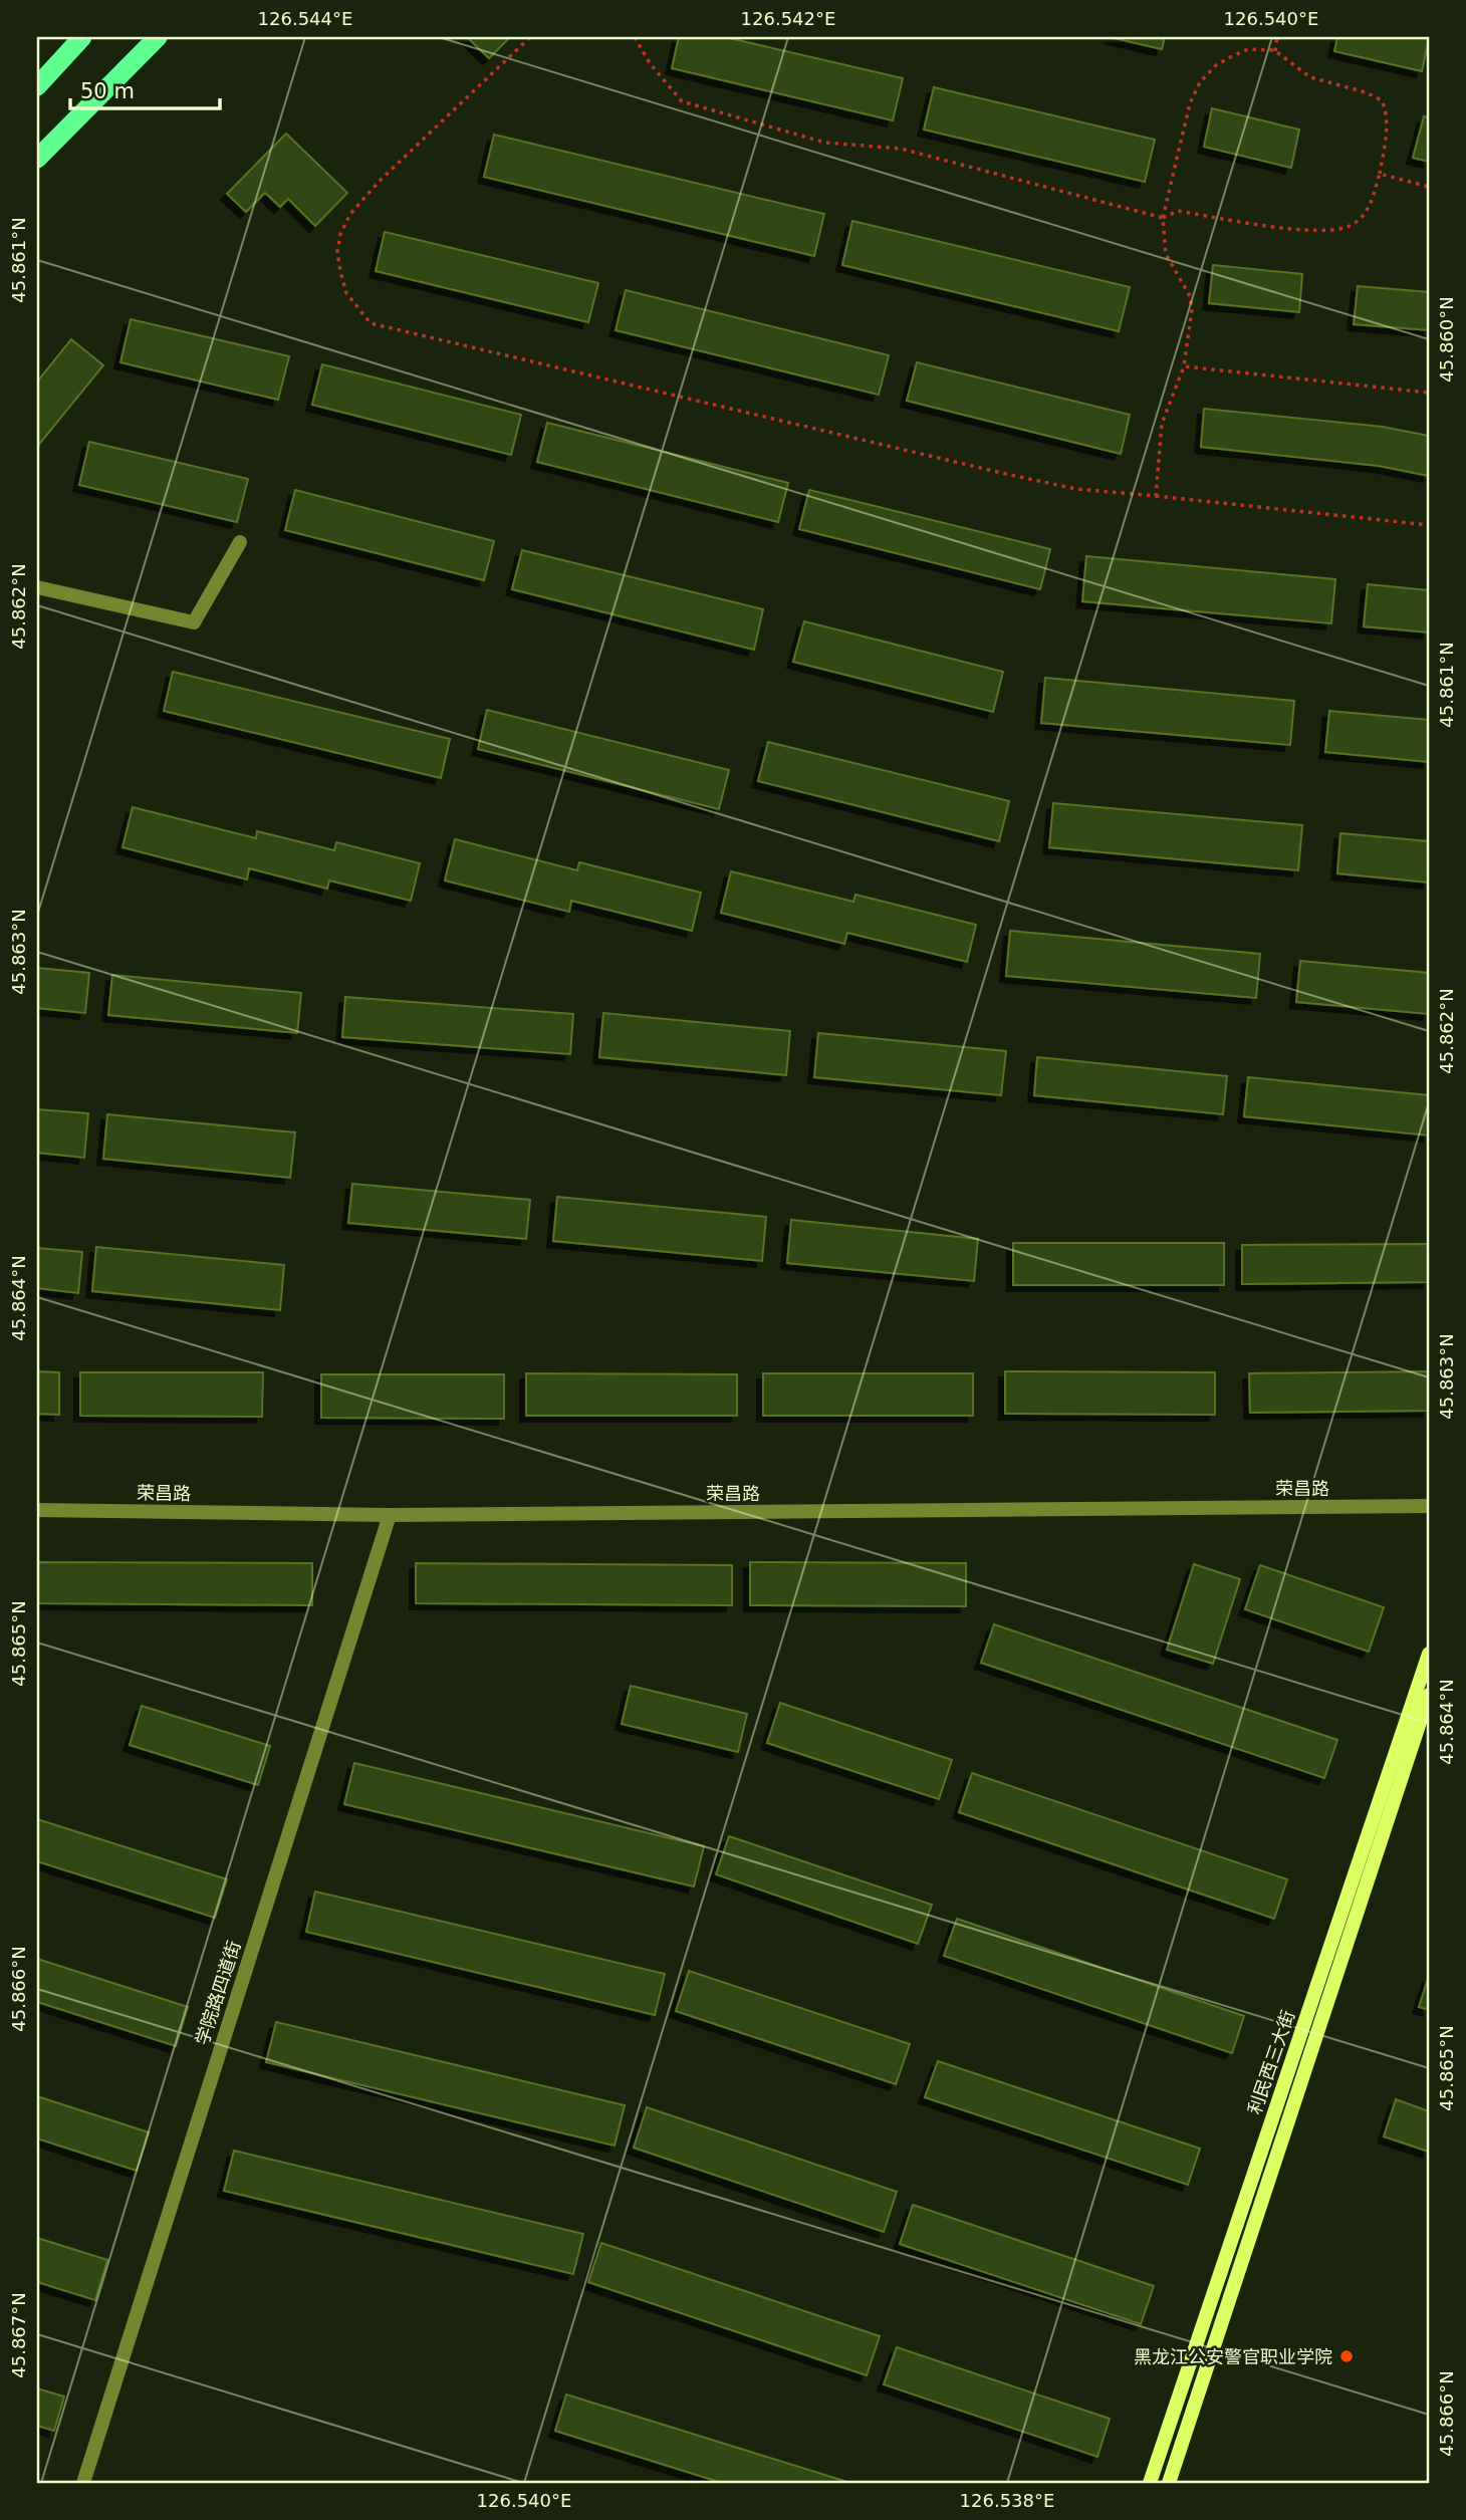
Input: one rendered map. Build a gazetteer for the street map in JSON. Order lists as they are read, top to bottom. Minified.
{"streets":{"main road":["利民西三大街"],"street":["荣昌路","学院路四道街"]},"crossings":[["荣昌路","学院路四道街"]],"places":["黑龙江公安警官职业学院"],"scale_bar":"50 m","coordinates":["126.544°E","126.542°E","126.540°E","45.861°N","45.860°N","45.862°N","45.863°N","45.864°N","45.865°N","45.866°N","45.867°N","126.538°E"]}
